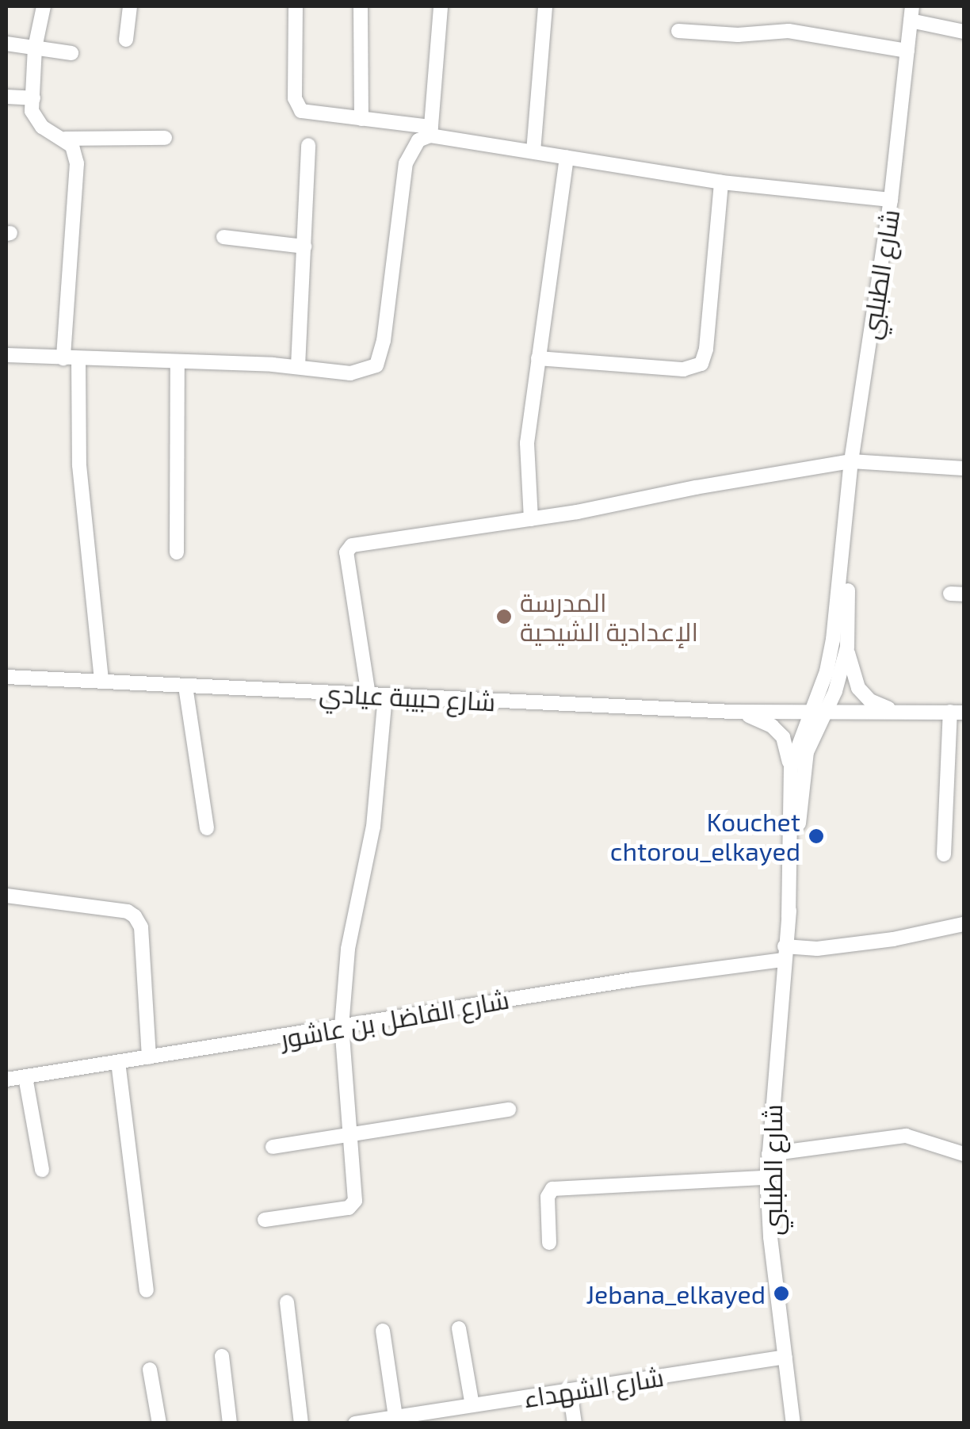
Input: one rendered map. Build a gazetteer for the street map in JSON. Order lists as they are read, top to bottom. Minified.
{"streets":{"street":["شارع الطبلبي","شارع حبيبة عيادي","شارع الفاضل بن عاشور","شارع الشهداء"]},"crossings":[["شارع الطبلبي","شارع حبيبة عيادي"],["شارع الطبلبي","شارع الفاضل بن عاشور"],["شارع الطبلبي","شارع الشهداء"]],"places":["المدرسة الإعدادية الشيحية","Kouchet chtorou_elkayed","Jebana_elkayed"]}
